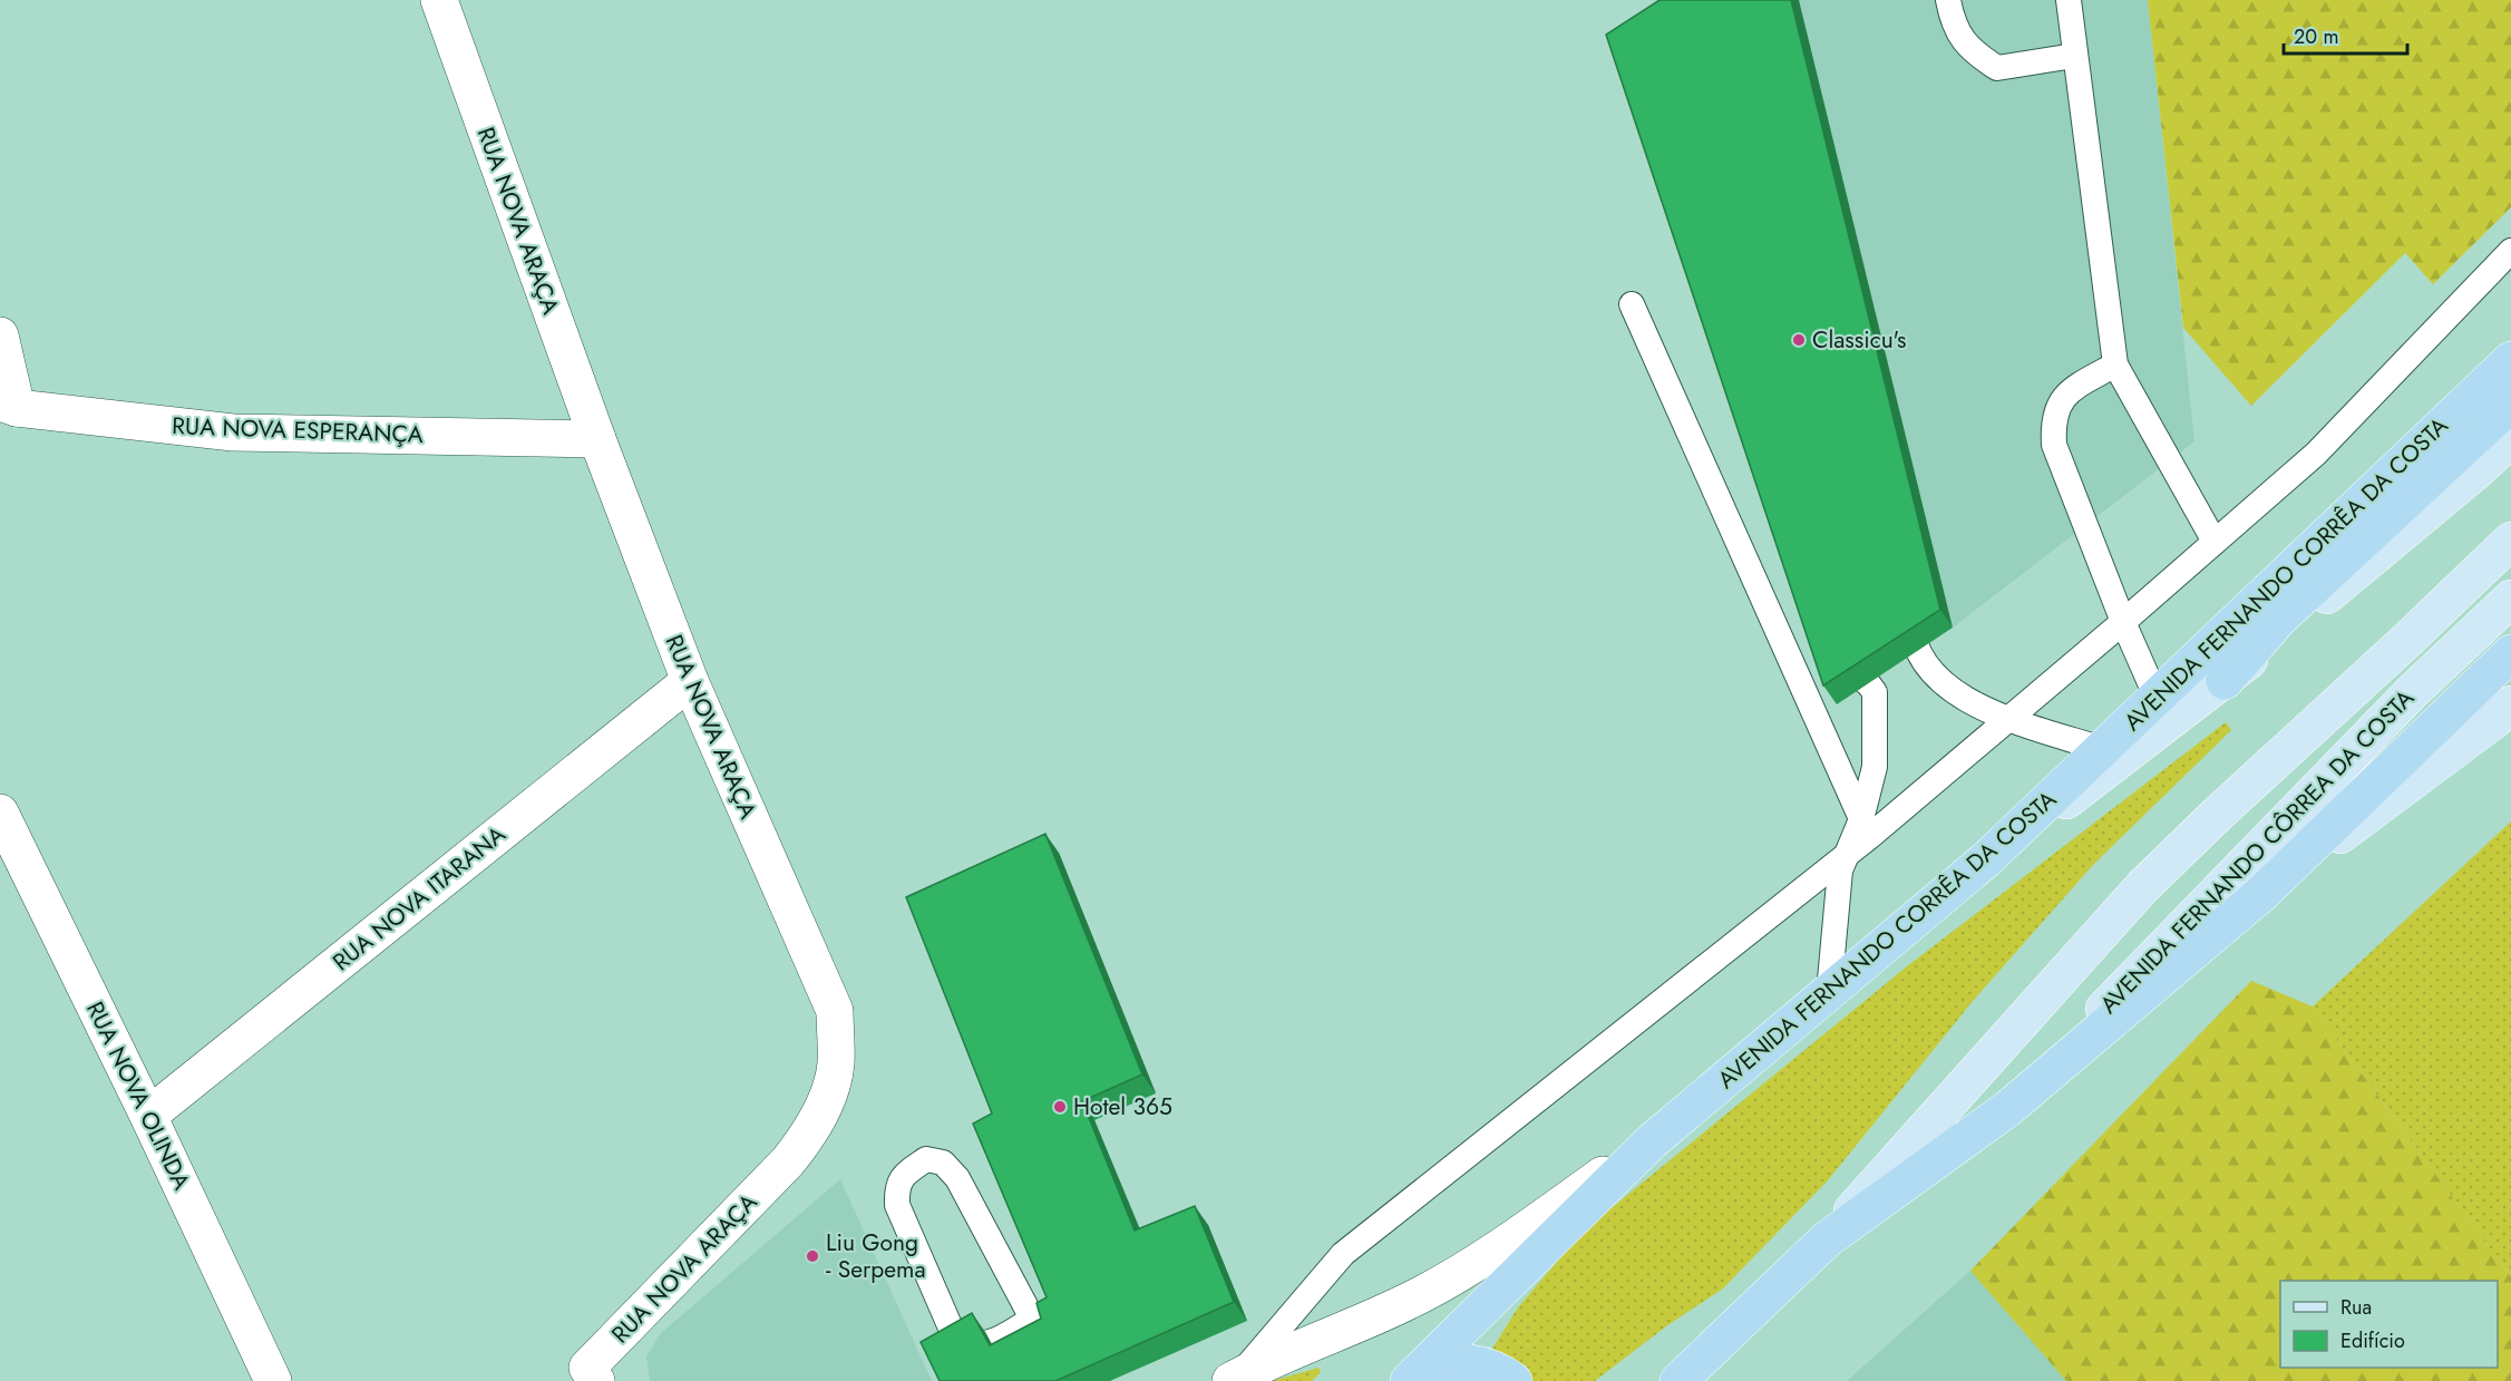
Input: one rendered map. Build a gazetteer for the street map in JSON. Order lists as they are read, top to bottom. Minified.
{"streets":{"highway":["AVENIDA FERNANDO CORRÊA DA COSTA"],"main road":["AVENIDA FERNANDO CÔRREA DA COSTA"],"street":["RUA NOVA ARAÇA","RUA NOVA ESPERANÇA","RUA NOVA ITARANA","RUA NOVA OLINDA"]},"crossings":[["RUA NOVA ARAÇA","RUA NOVA ESPERANÇA"],["RUA NOVA ARAÇA","RUA NOVA ITARANA"],["RUA NOVA ITARANA","RUA NOVA OLINDA"]],"places":["Classicu's","Hotel 365","Liu Gong - Serpema"],"legend":["Rua","Edifício"],"scale_bar":"20 m"}
